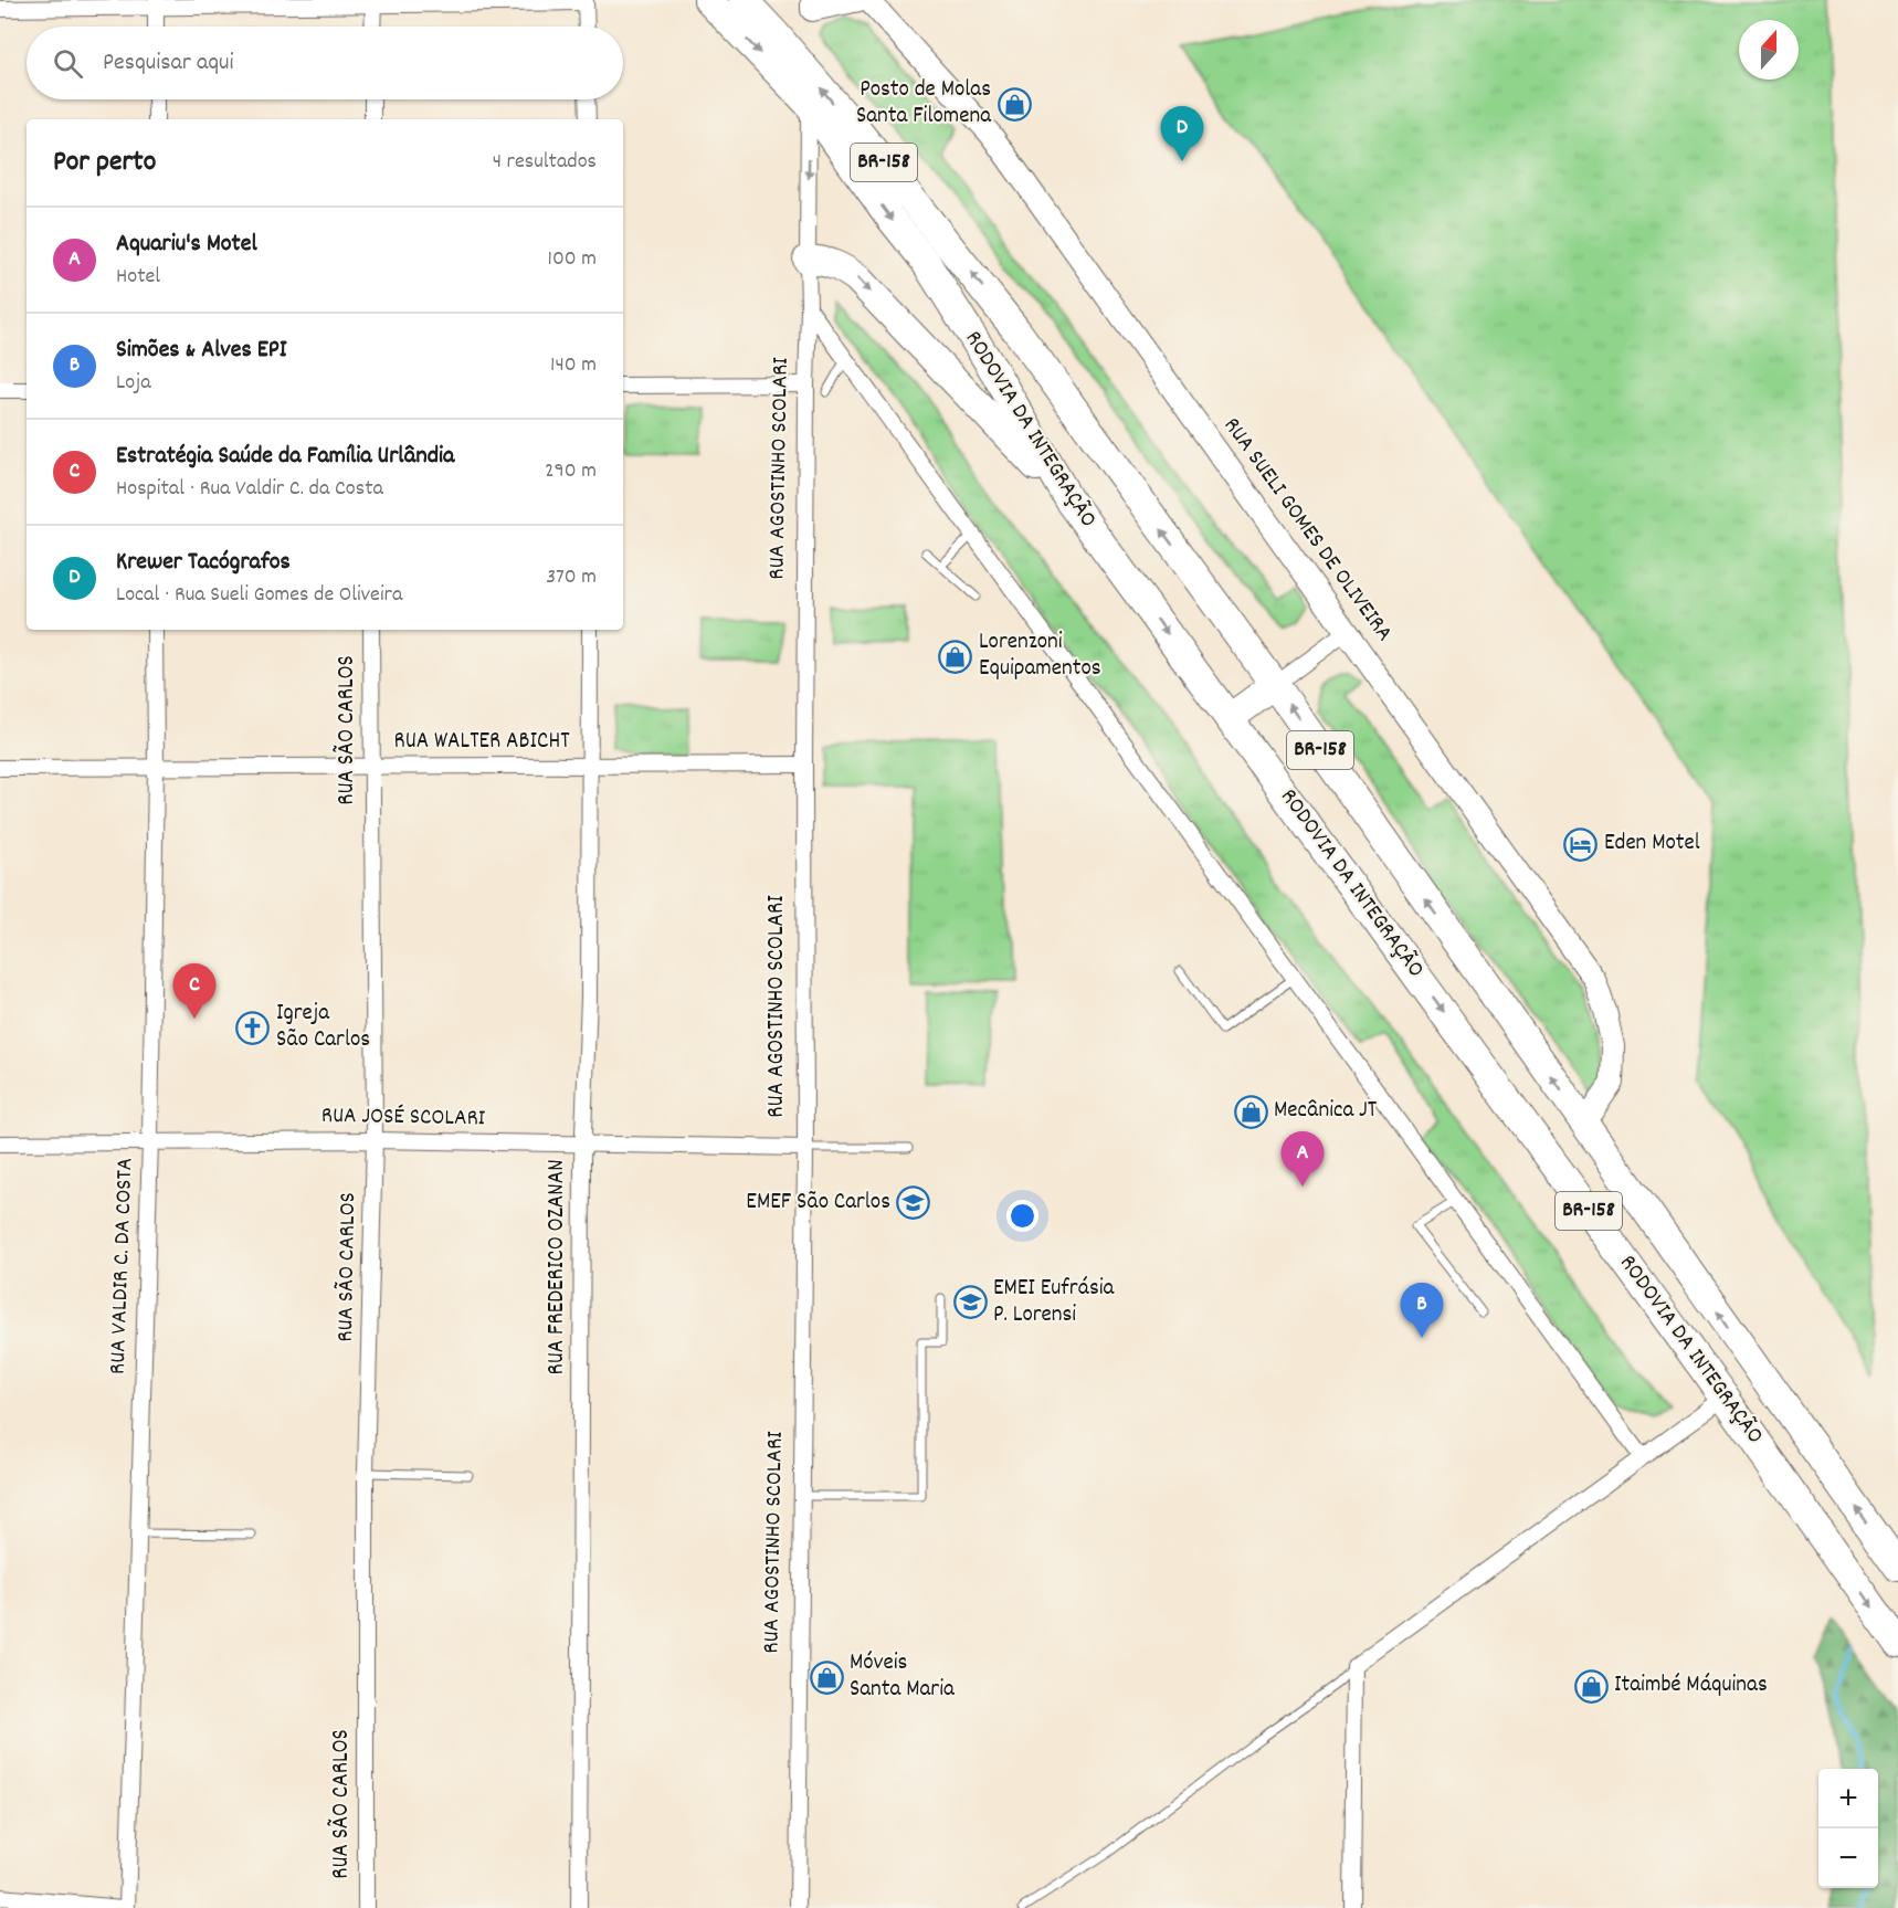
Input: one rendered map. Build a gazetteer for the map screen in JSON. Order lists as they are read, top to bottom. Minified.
{"streets":{"highway":["BR-158","RODOVIA DA INTEGRAÇÃO"],"street":["RUA AGOSTINHO SCOLARI","RUA SUELI GOMES DE OLIVEIRA","RUA SÃO CARLOS","RUA WALTER ABICHT","RUA JOSÉ SCOLARI","RUA VALDIR C. DA COSTA","RUA FREDERICO OZANAN"]},"crossings":[["RODOVIA DA INTEGRAÇÃO","RUA AGOSTINHO SCOLARI"],["RODOVIA DA INTEGRAÇÃO","RUA SUELI GOMES DE OLIVEIRA"],["RUA AGOSTINHO SCOLARI","RUA WALTER ABICHT"],["RUA AGOSTINHO SCOLARI","RUA JOSÉ SCOLARI"],["RUA SÃO CARLOS","RUA WALTER ABICHT"],["RUA SÃO CARLOS","RUA JOSÉ SCOLARI"],["RUA WALTER ABICHT","RUA VALDIR C. DA COSTA"],["RUA WALTER ABICHT","RUA FREDERICO OZANAN"],["RUA JOSÉ SCOLARI","RUA VALDIR C. DA COSTA"],["RUA JOSÉ SCOLARI","RUA FREDERICO OZANAN"]],"places":{"shop":["Posto de Molas Santa Filomena","Lorenzoni Equipamentos","Mecânica JT","Móveis Santa Maria","Itaimbé Máquinas"],"hotel":["Eden Motel"],"church":["Igreja São Carlos"],"school or university":["EMEF São Carlos","EMEI Eufrásia P. Lorensi"]},"north":"top","page":{"search":"Pesquisar aqui","pins":["D","C","A","B"],"heading":["Por perto","4 resultados"],"list":[{"mark":"A","name":"Aquariu's Motel","note":"Hotel","value":"100 m"},{"mark":"B","name":"Simões & Alves EPI","note":"Loja","value":"140 m"},{"mark":"C","name":"Estratégia Saúde da Família Urlândia","note":"Hospital · Rua Valdir C. da Costa","value":"290 m"},{"mark":"D","name":"Krewer Tacógrafos","note":"Local · Rua Sueli Gomes de Oliveira","value":"370 m"}],"map_buttons":["+","−"]}}
